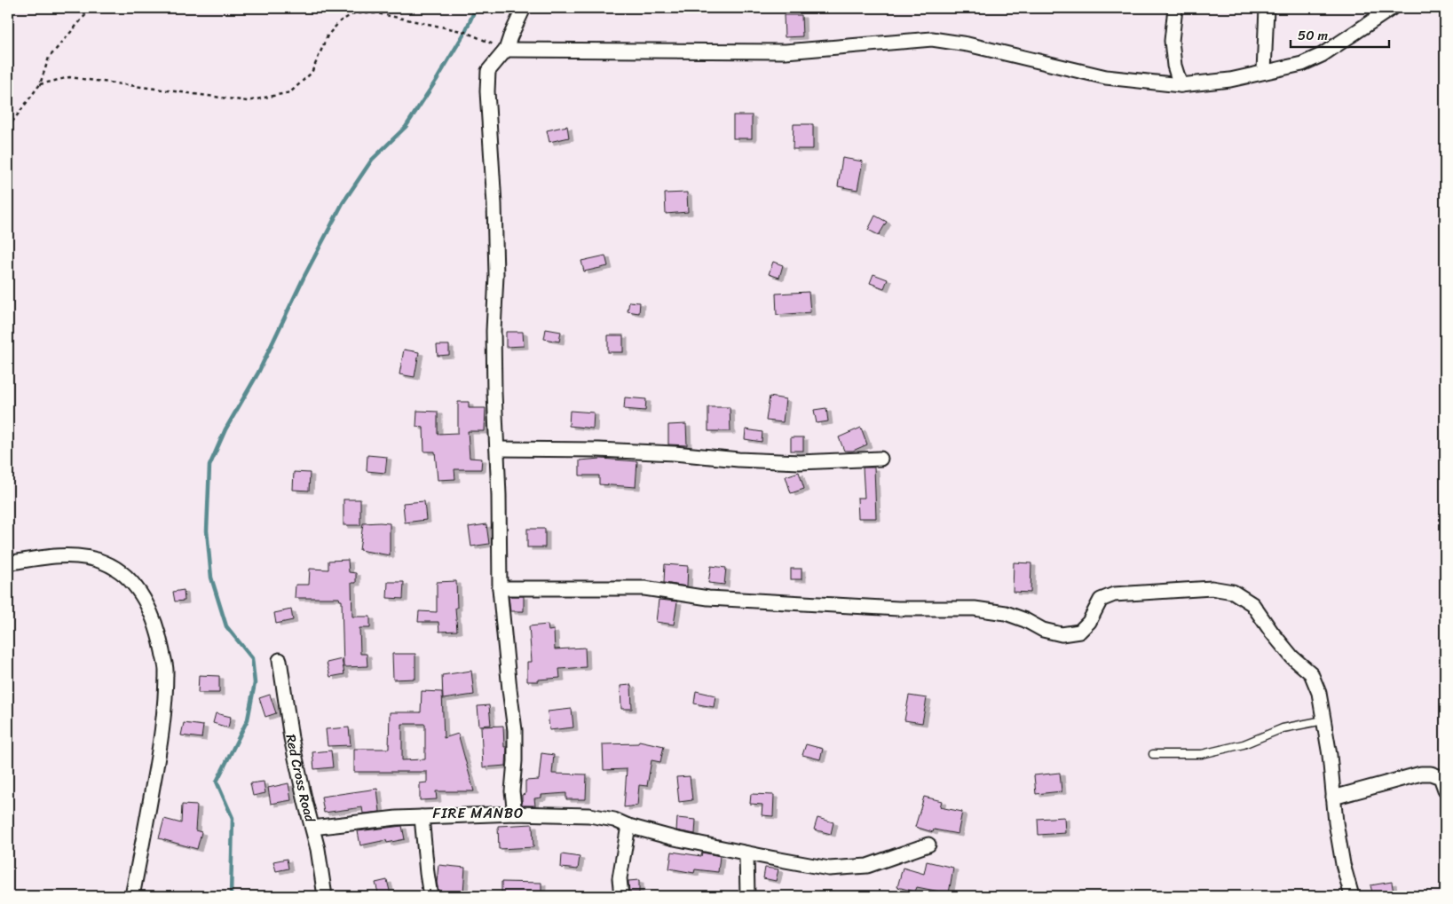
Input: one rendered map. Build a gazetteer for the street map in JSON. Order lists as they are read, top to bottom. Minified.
{"streets":{"street":["Red Cross Road"]},"districts":["FIRE MANBO"],"scale_bar":"50 m"}
